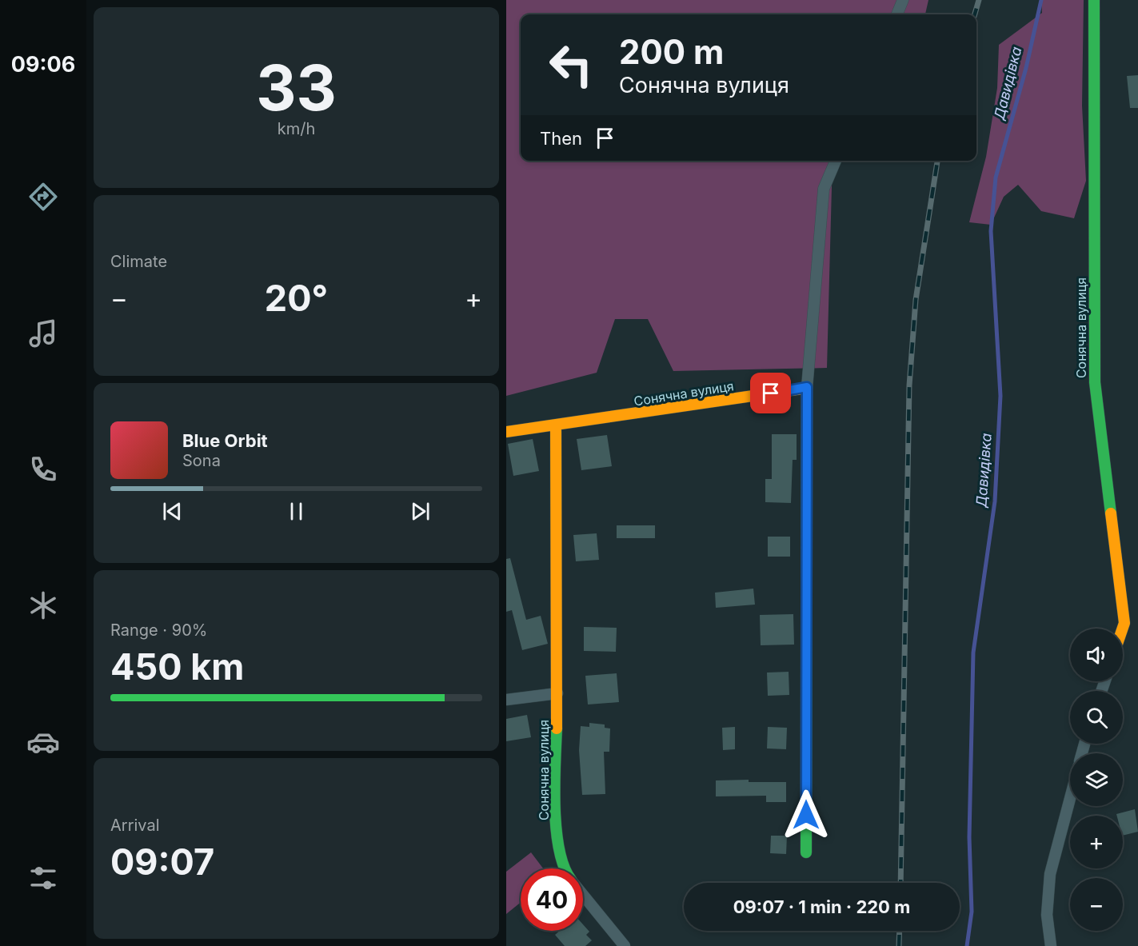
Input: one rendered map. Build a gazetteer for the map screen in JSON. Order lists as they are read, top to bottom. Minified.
{"streets":{"street":["Сонячна вулиця"]},"water":["Давидівка"],"page":{"tabs":"09:06","tile":[["33","km/h"],"Climate",["Range · 90%","450 km"],["Arrival","09:07"]],"turn":["200 m","Сонячна вулиця"],"then":"Then","heat":["−","20°","+"],"song":["Blue Orbit","Sona"],"map_buttons":["+","−"],"limit":"40","trip":"09:07 · 1 min · 220 m"}}
